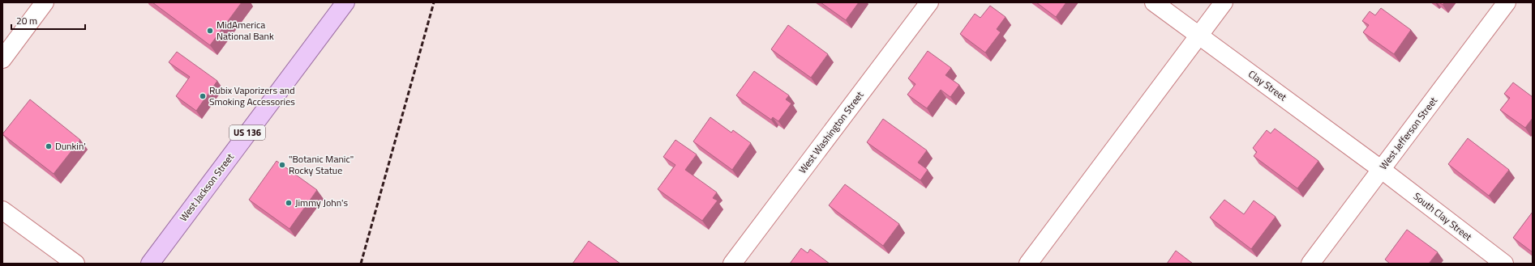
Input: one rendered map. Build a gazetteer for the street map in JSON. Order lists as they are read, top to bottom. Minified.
{"streets":{"main road":["US 136","West Jackson Street"],"street":["Clay Street","West Washington Street","West Jefferson Street","South Clay Street"]},"crossings":[["Clay Street","West Jefferson Street"],["Clay Street","South Clay Street"],["West Jefferson Street","South Clay Street"]],"places":["MidAmerica National Bank","Rubix Vaporizers and Smoking Accessories","Dunkin'","\"Botanic Manic\" Rocky Statue","Jimmy John's"],"scale_bar":"20 m"}
